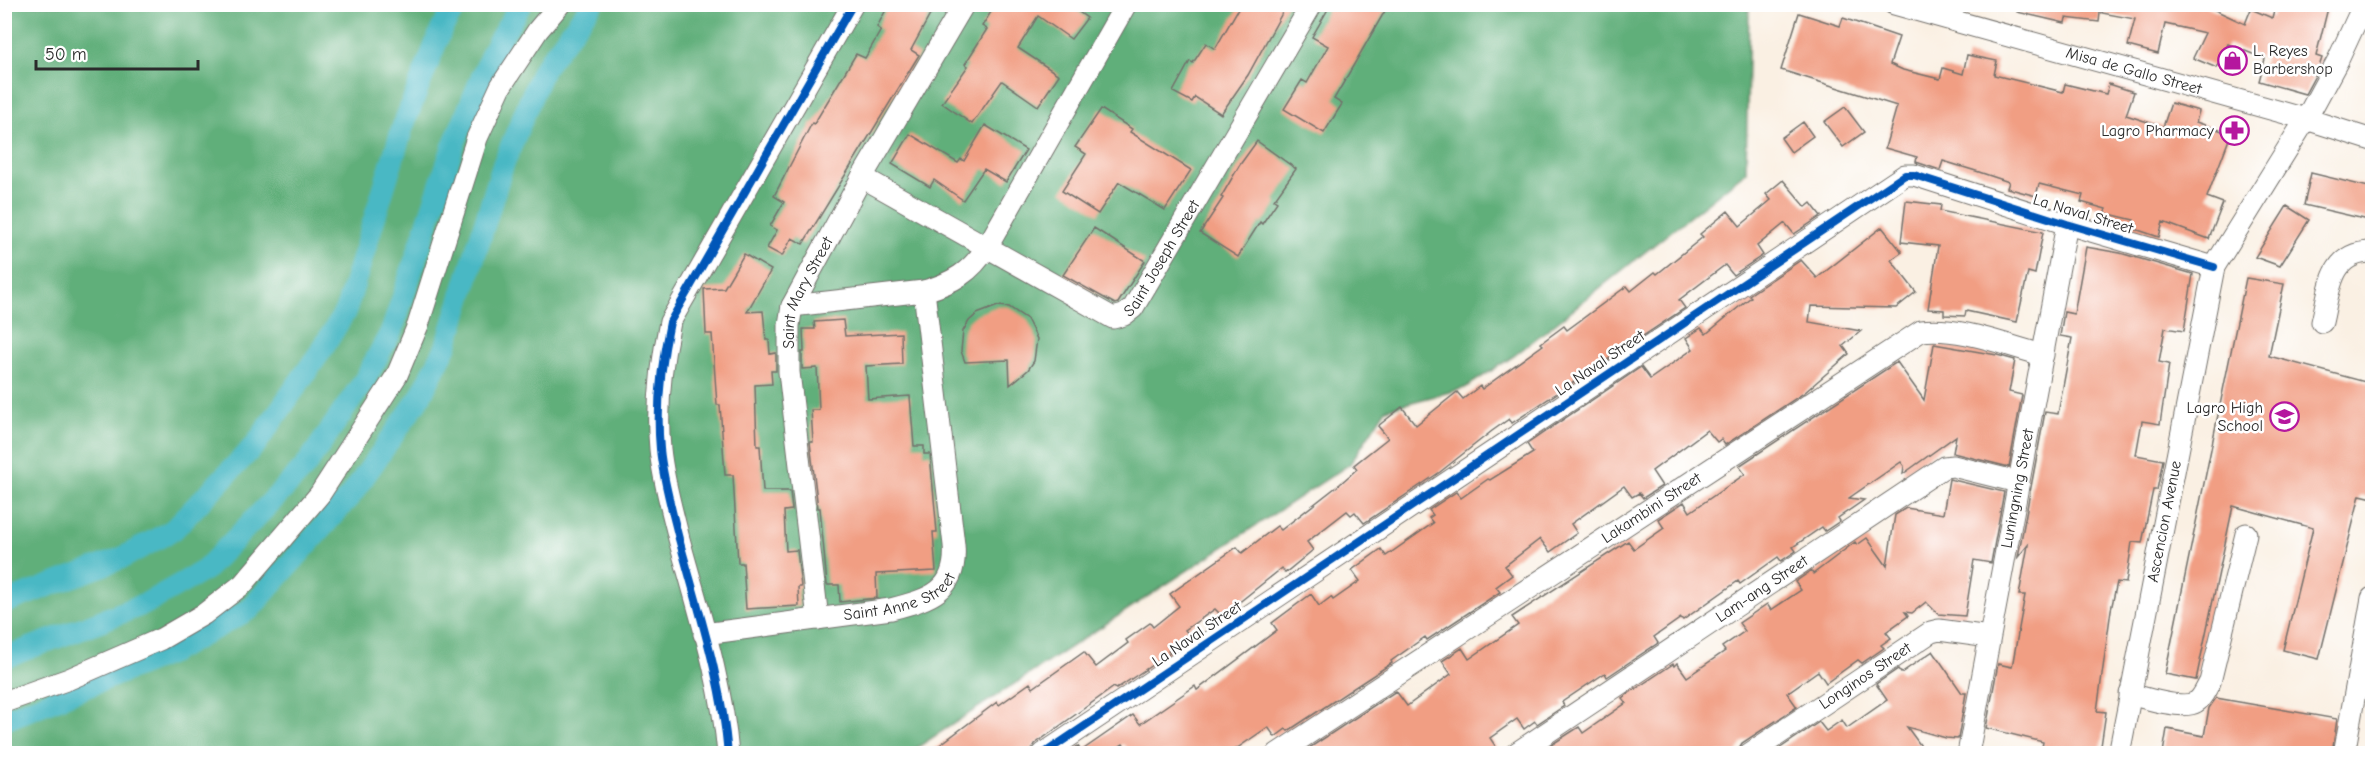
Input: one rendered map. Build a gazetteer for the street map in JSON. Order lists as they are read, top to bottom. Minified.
{"streets":{"street":["Misa de Gallo Street","La Naval Street","Saint Joseph Street","Saint Mary Street","Luningning Street","Lakambini Street","Ascencion Avenue","Lam-ang Street","Saint Anne Street","Longinos Street"]},"crossings":[["Misa de Gallo Street","Ascencion Avenue"],["La Naval Street","Luningning Street"],["La Naval Street","Ascencion Avenue"],["Saint Joseph Street","Saint Mary Street"],["Saint Mary Street","Saint Anne Street"],["Luningning Street","Lakambini Street"],["Luningning Street","Lam-ang Street"],["Luningning Street","Longinos Street"]],"places":{"shop":["L. Reyes Barbershop"],"pharmacy":["Lagro Pharmacy"],"school or university":["Lagro High School"]},"scale_bar":"50 m"}
